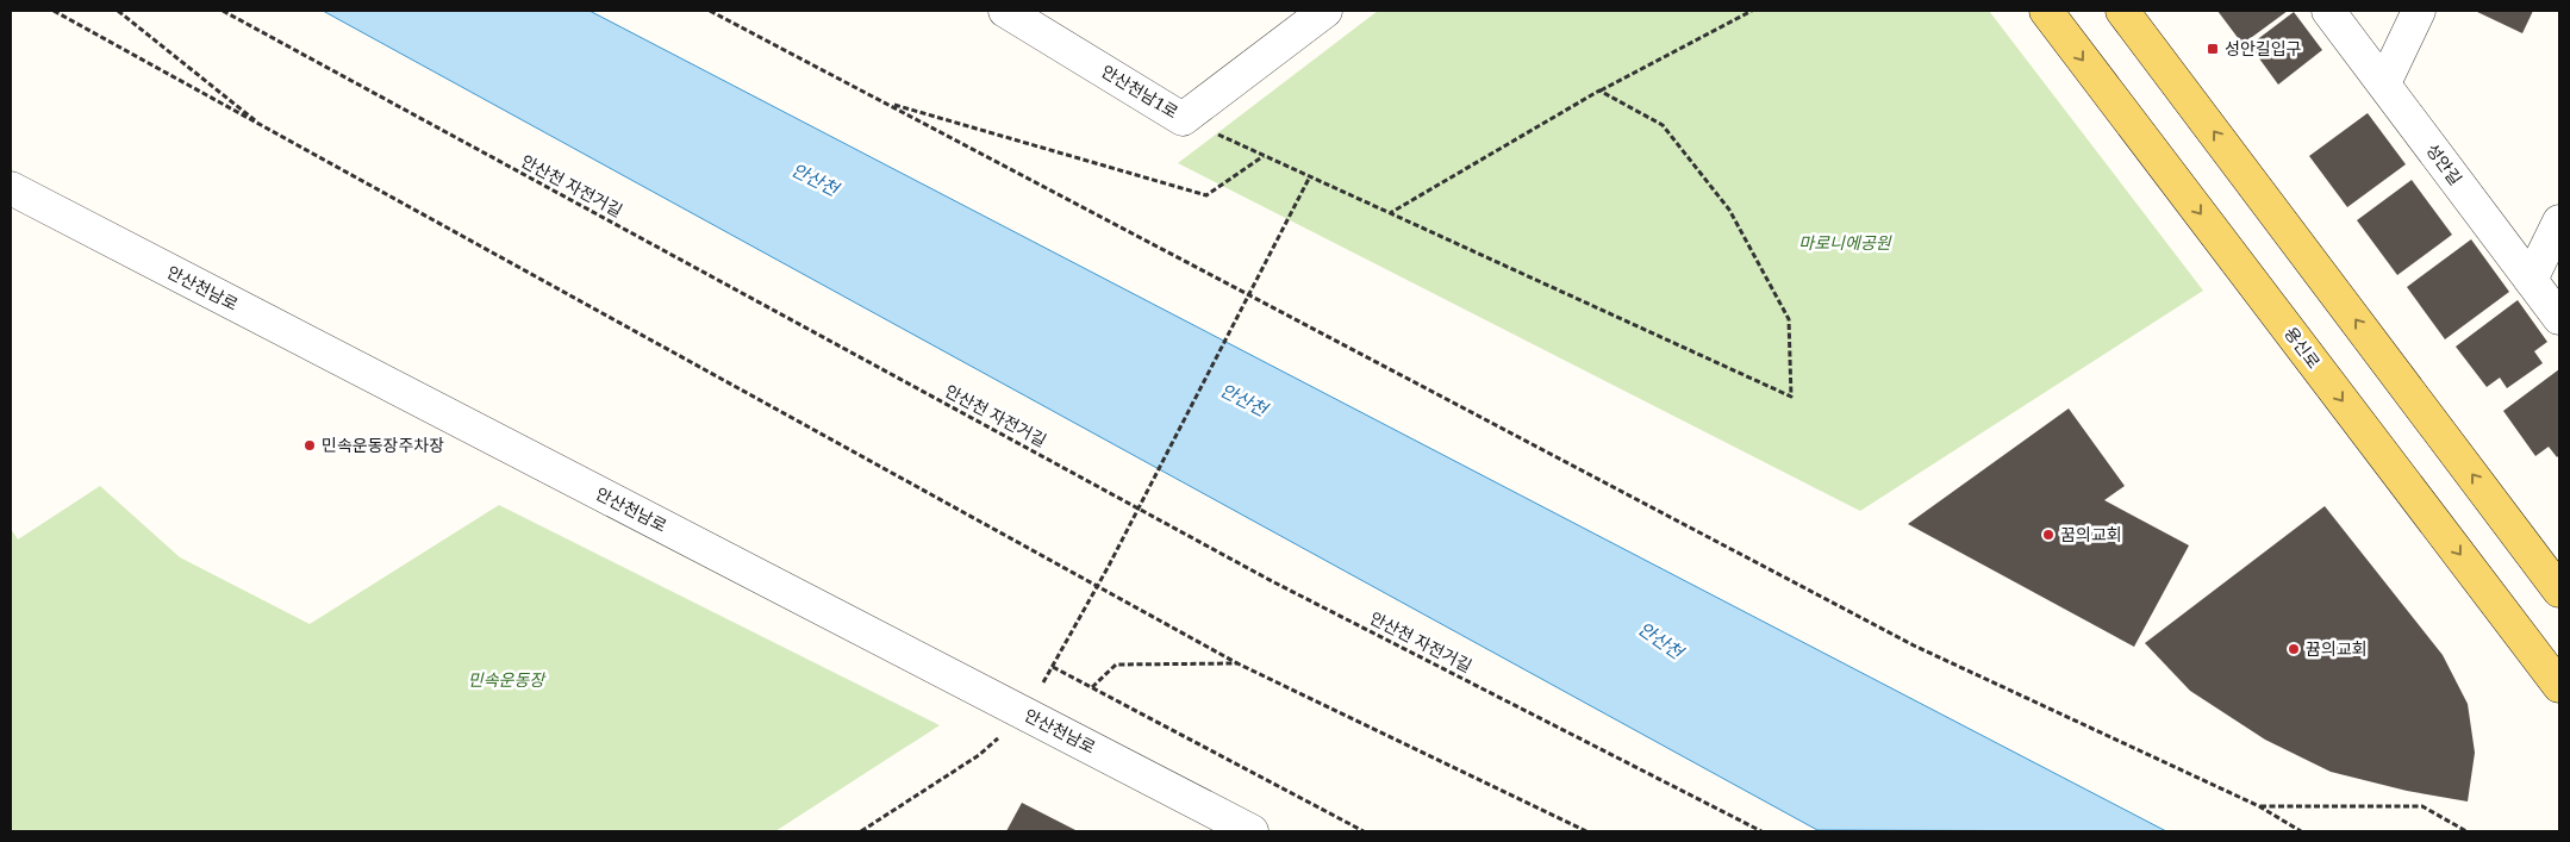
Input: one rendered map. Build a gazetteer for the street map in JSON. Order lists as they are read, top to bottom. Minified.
{"streets":{"main road":["용신로"],"street":["안산천남1로","성안길","안산천남로"],"path":["안산천 자전거길"]},"water":["안산천"],"parks":["마로니에공원","민속운동장"],"places":{"transit":["성안길입구"],"other":["민속운동장주차장","꿈의교회","뀸의교회"]}}
